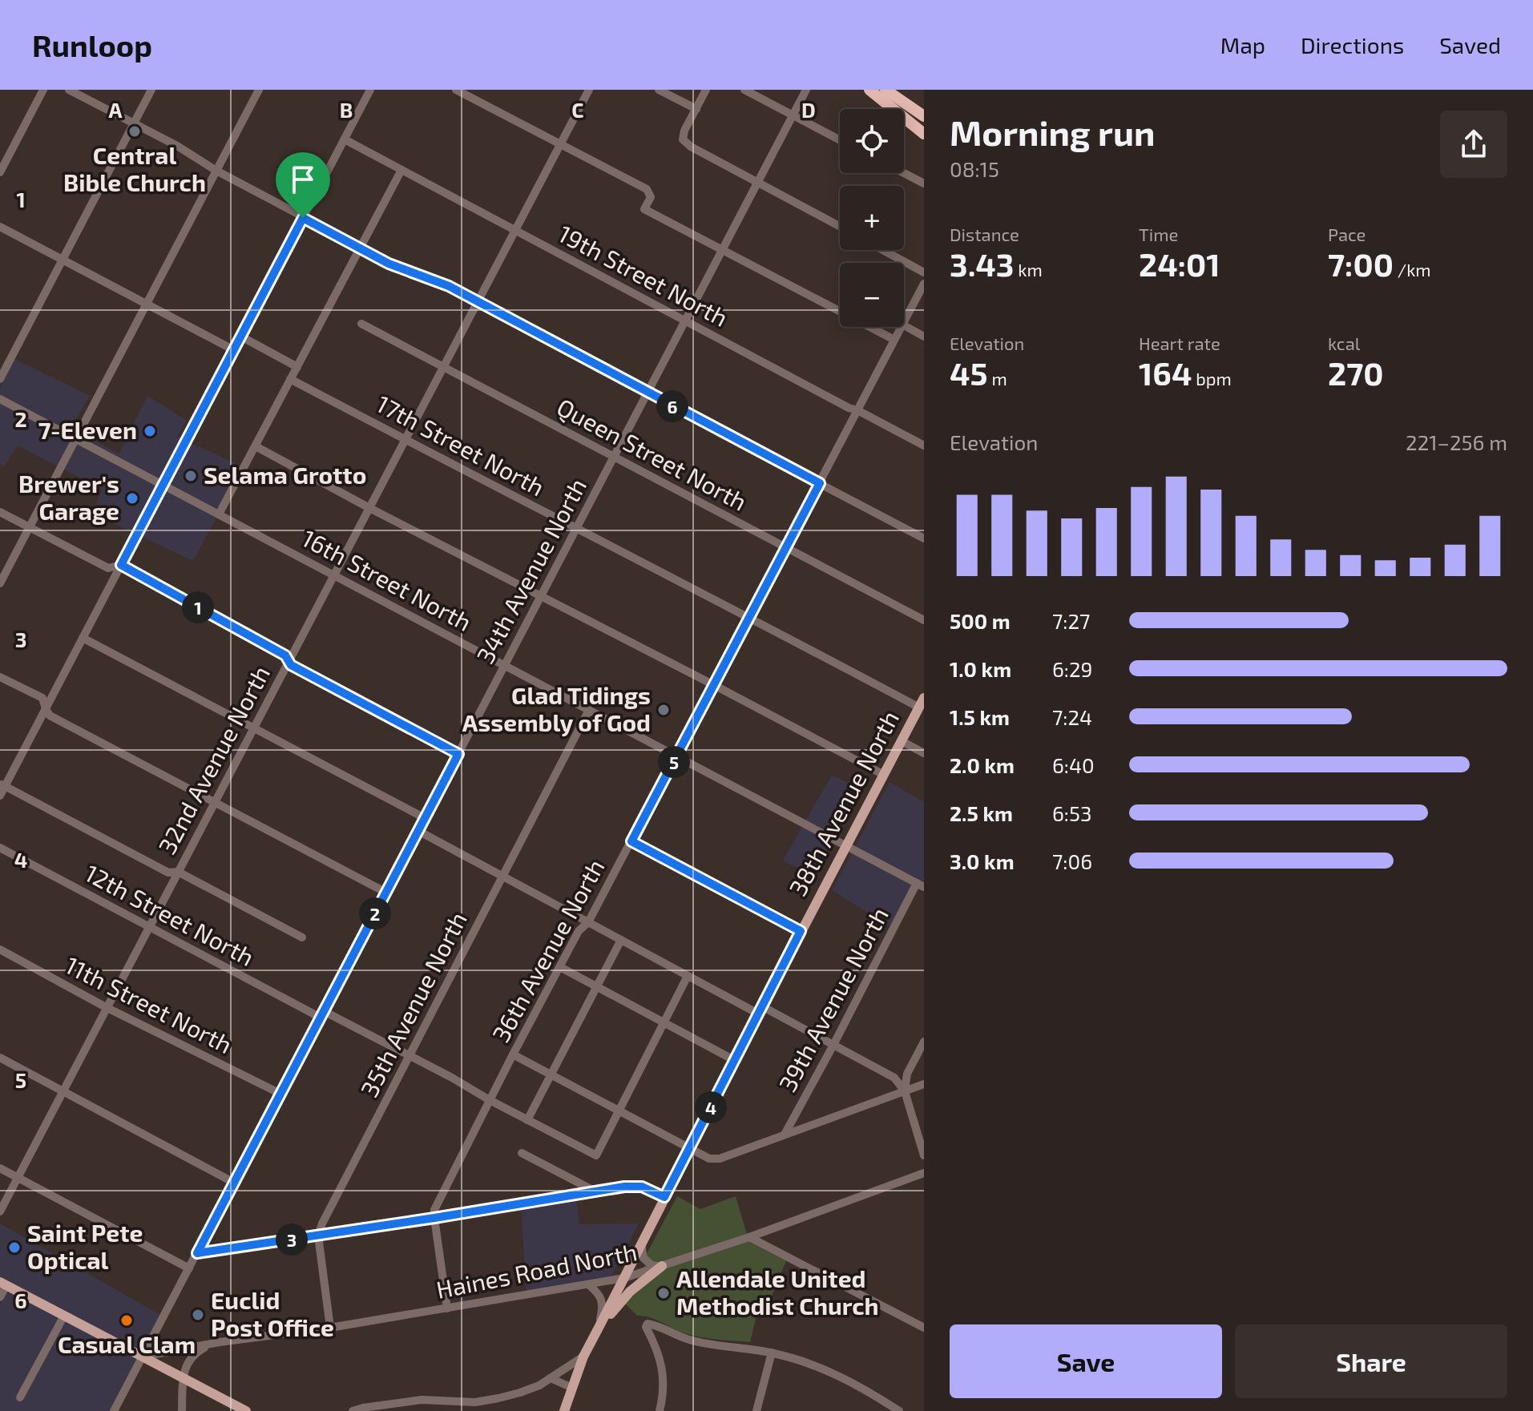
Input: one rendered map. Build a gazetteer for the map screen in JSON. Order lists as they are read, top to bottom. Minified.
{"streets":{"main road":["38th Avenue North"],"street":["19th Street North","17th Street North","Queen Street North","34th Avenue North","16th Street North","32nd Avenue North","12th Street North","36th Avenue North","39th Avenue North","35th Avenue North","11th Street North","Haines Road North"]},"crossings":[["19th Street North","34th Avenue North"],["19th Street North","32nd Avenue North"],["19th Street North","36th Avenue North"],["17th Street North","34th Avenue North"],["17th Street North","32nd Avenue North"],["17th Street North","38th Avenue North"],["17th Street North","36th Avenue North"],["Queen Street North","34th Avenue North"],["Queen Street North","32nd Avenue North"],["Queen Street North","36th Avenue North"],["34th Avenue North","16th Street North"],["34th Avenue North","12th Street North"],["34th Avenue North","11th Street North"],["34th Avenue North","Haines Road North"],["16th Street North","32nd Avenue North"],["16th Street North","38th Avenue North"],["16th Street North","36th Avenue North"],["16th Street North","39th Avenue North"],["16th Street North","35th Avenue North"],["32nd Avenue North","12th Street North"],["32nd Avenue North","11th Street North"],["38th Avenue North","Haines Road North"],["12th Street North","36th Avenue North"],["12th Street North","35th Avenue North"],["36th Avenue North","Haines Road North"]],"places":["Central Bible Church","7-Eleven","Selama Grotto","Brewer's Garage","Glad Tidings Assembly of God","Saint Pete Optical","Allendale United Methodist Church","Euclid Post Office","Casual Clam"],"page":{"header":"Runloop","nav":["Map","Directions","Saved"],"heading":["Morning run","08:15"],"map_buttons":["+","−"],"stats":[["Distance","3.43 km"],["Time","24:01"],["Pace","7:00 /km"],["Elevation","45 m"],["Heart rate","164 bpm"],["kcal","270"]],"pins":["6","1","5","2","4","3"],"chart":["Elevation","221–256 m"],"list":[{"name":"500 m","note":"7:27"},{"name":"1.0 km","note":"6:29"},{"name":"1.5 km","note":"7:24"},{"name":"2.0 km","note":"6:40"},{"name":"2.5 km","note":"6:53"},{"name":"3.0 km","note":"7:06"}],"buttons":["Save","Share"]},"grid":{"columns":["A","B","C","D"],"rows":["1","2","3","4","5","6"]}}
